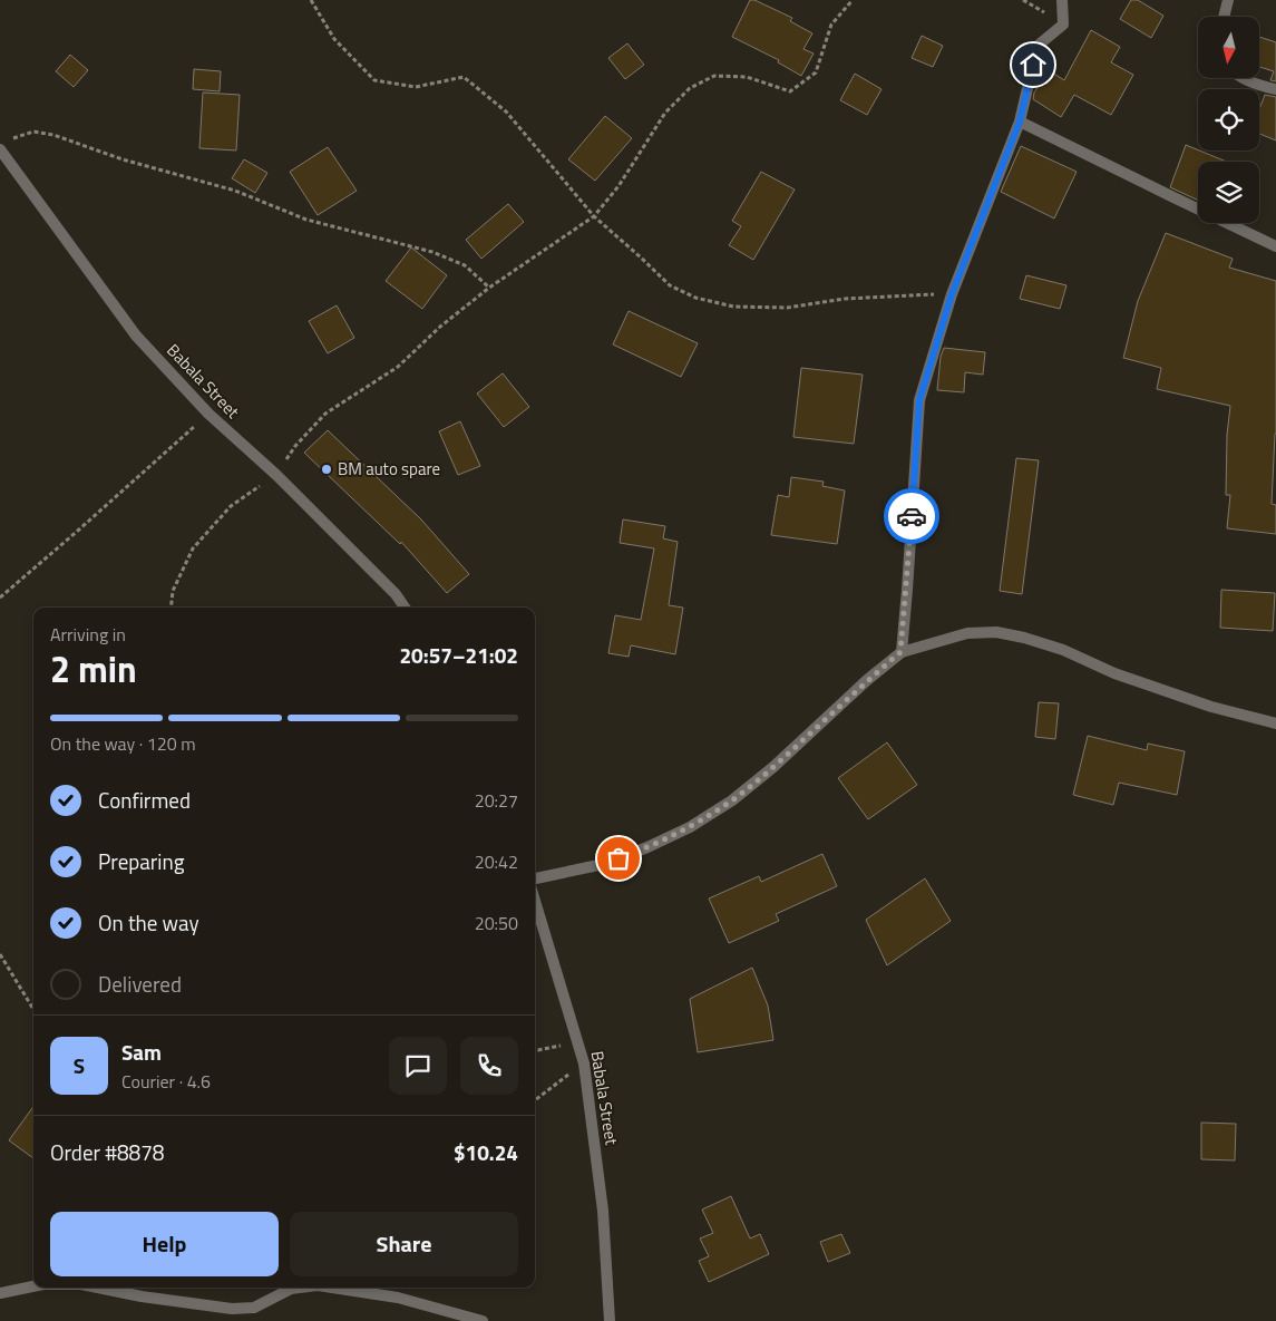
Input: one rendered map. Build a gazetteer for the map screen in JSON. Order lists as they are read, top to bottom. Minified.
{"streets":{"street":["Babala Street"]},"places":["BM auto spare"],"north":"bottom","page":{"heading":["2 min","Arriving in","20:57–21:02"],"panel":["Sam","Courier · 4.6","Order #8878","$10.24"],"bar":"On the way · 120 m","list":[["Confirmed","20:27"],["Preparing","20:42"],["On the way","20:50"],"Delivered"],"round":"S","buttons":["Help","Share"]}}
